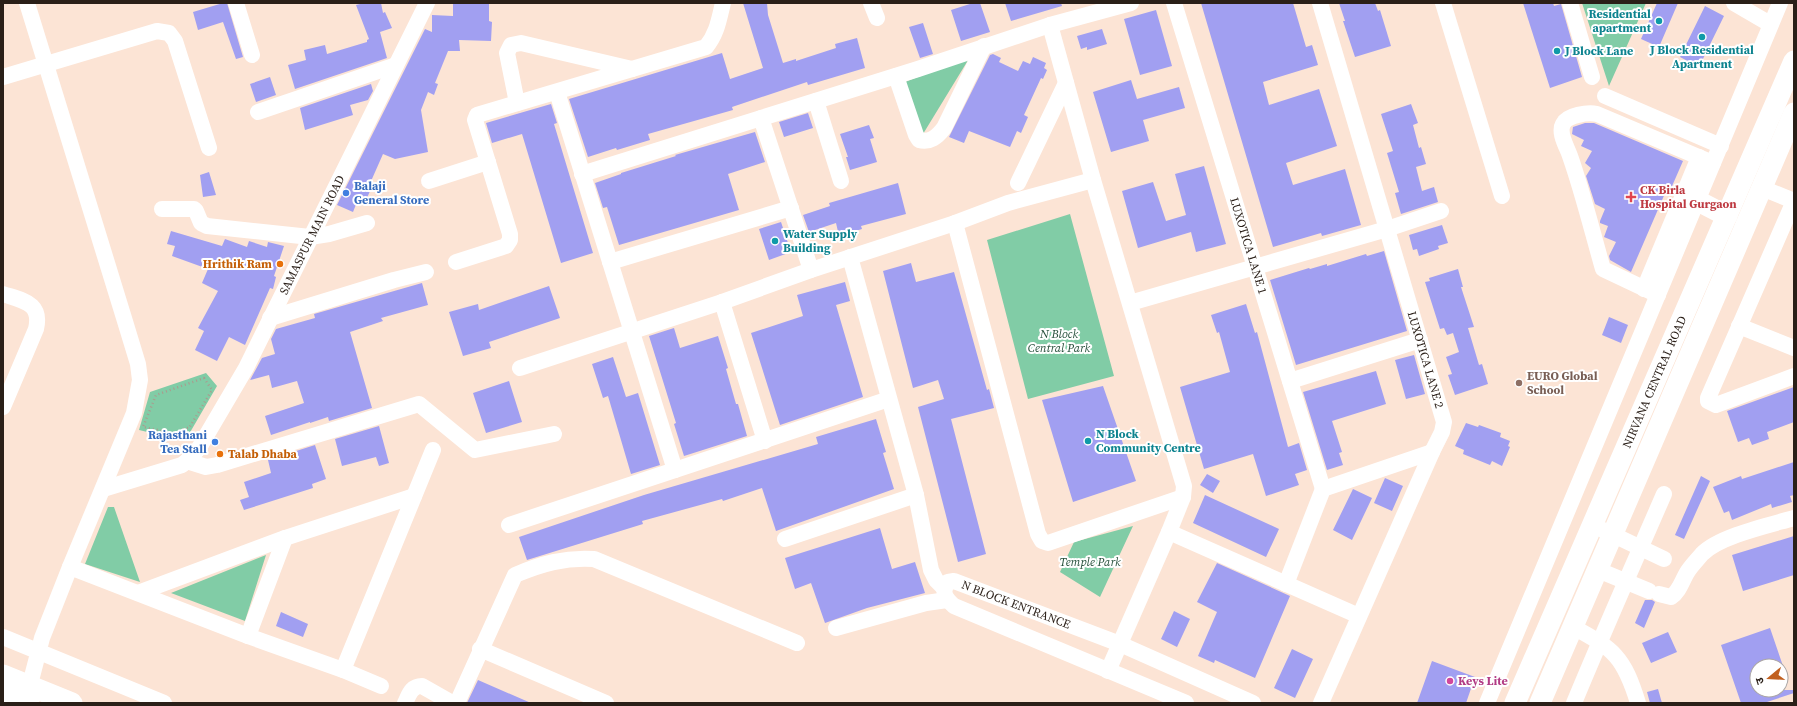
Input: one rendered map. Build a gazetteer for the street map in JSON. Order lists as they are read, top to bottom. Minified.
{"streets":{"main road":["NIRVANA CENTRAL ROAD"],"street":["SAMASPUR MAIN ROAD","LUXOTICA LANE 1","LUXOTICA LANE 2","N BLOCK ENTRANCE"]},"parks":["N Block Central Park","Temple Park"],"places":{"other":["Residential apartment","J Block Residential Apartment","J Block Lane","Balaji General Store","Water Supply Building","Hrithik Ram","EURO Global School","N Block Community Centre","Rajasthani Tea Stall","Talab Dhaba","Keys Lite"],"health":["CK Birla Hospital Gurgaon"]},"north":"left"}
